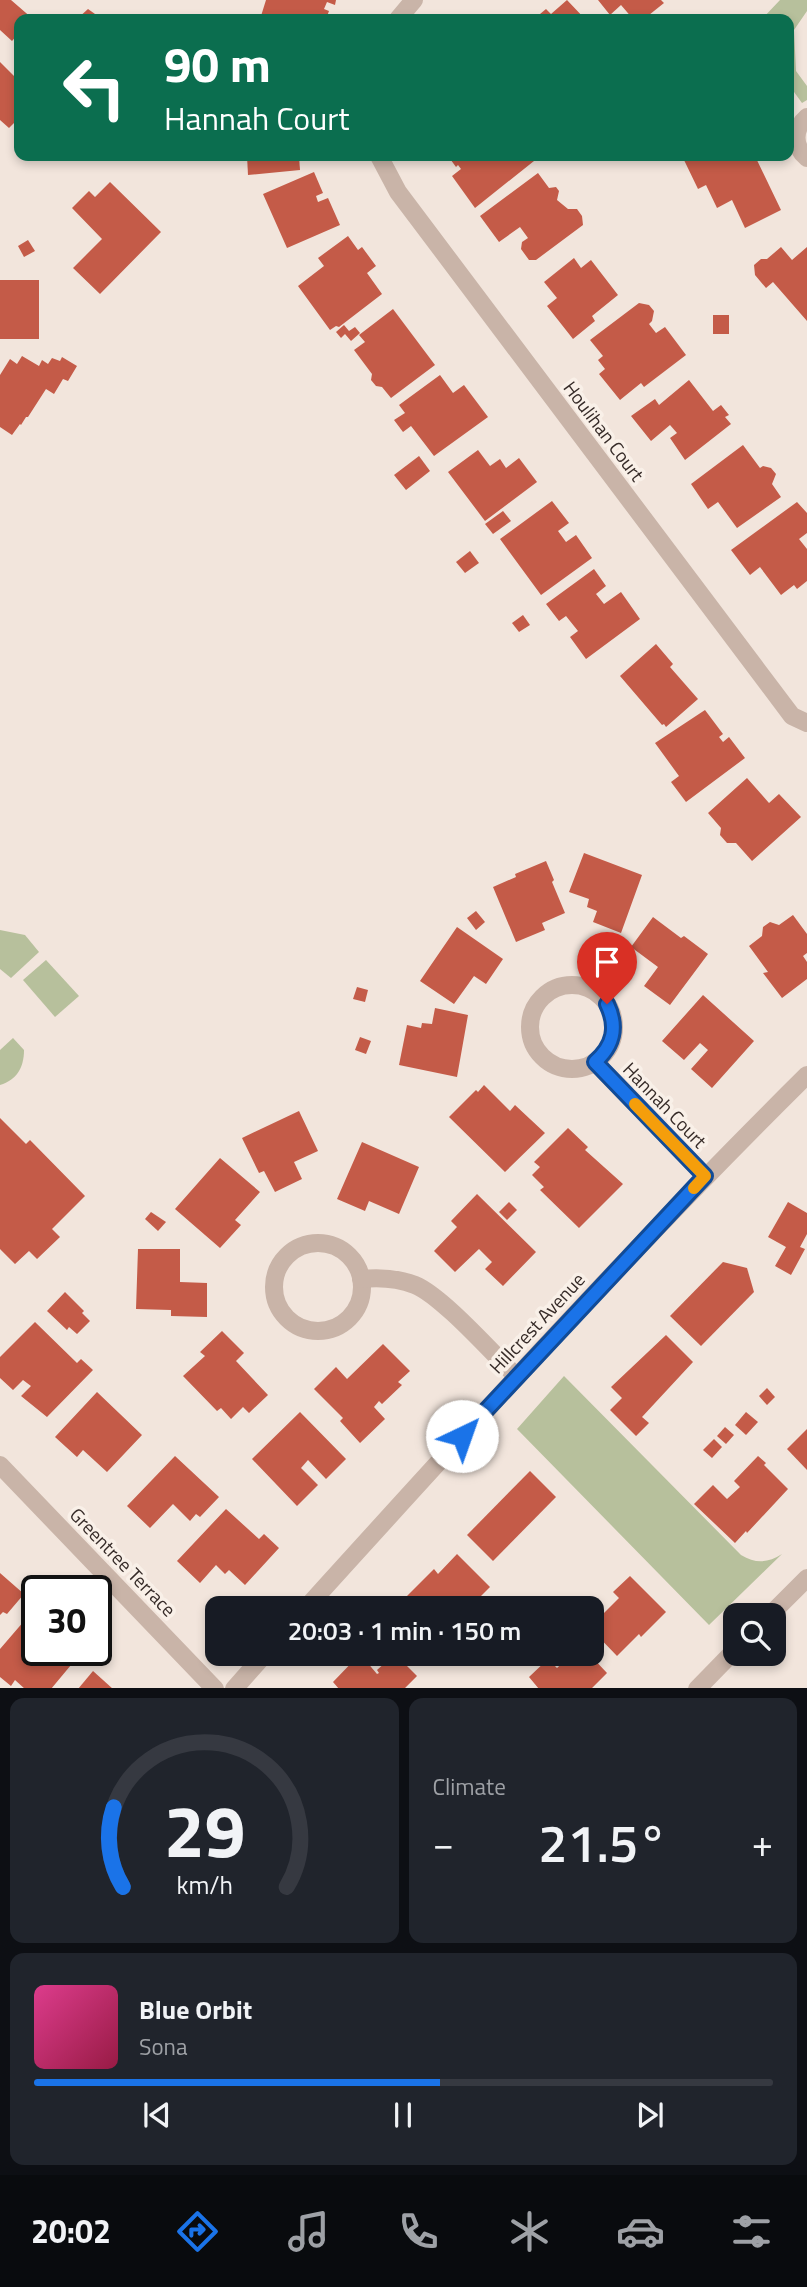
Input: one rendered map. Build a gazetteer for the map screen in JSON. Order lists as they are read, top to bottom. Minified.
{"streets":{"street":["Houlihan Court","Hannah Court","Hillcrest Avenue","Greentree Terrace"]},"crossings":[["Hannah Court","Hillcrest Avenue"]],"page":{"turn":["90 m","Hannah Court"],"limit":"30","trip":"20:03 · 1 min · 150 m","tile":"Climate","heat":["−","21.5°","+"],"song":["Blue Orbit","Sona"],"tabs":"20:02","gauge":["29","km/h"]}}
